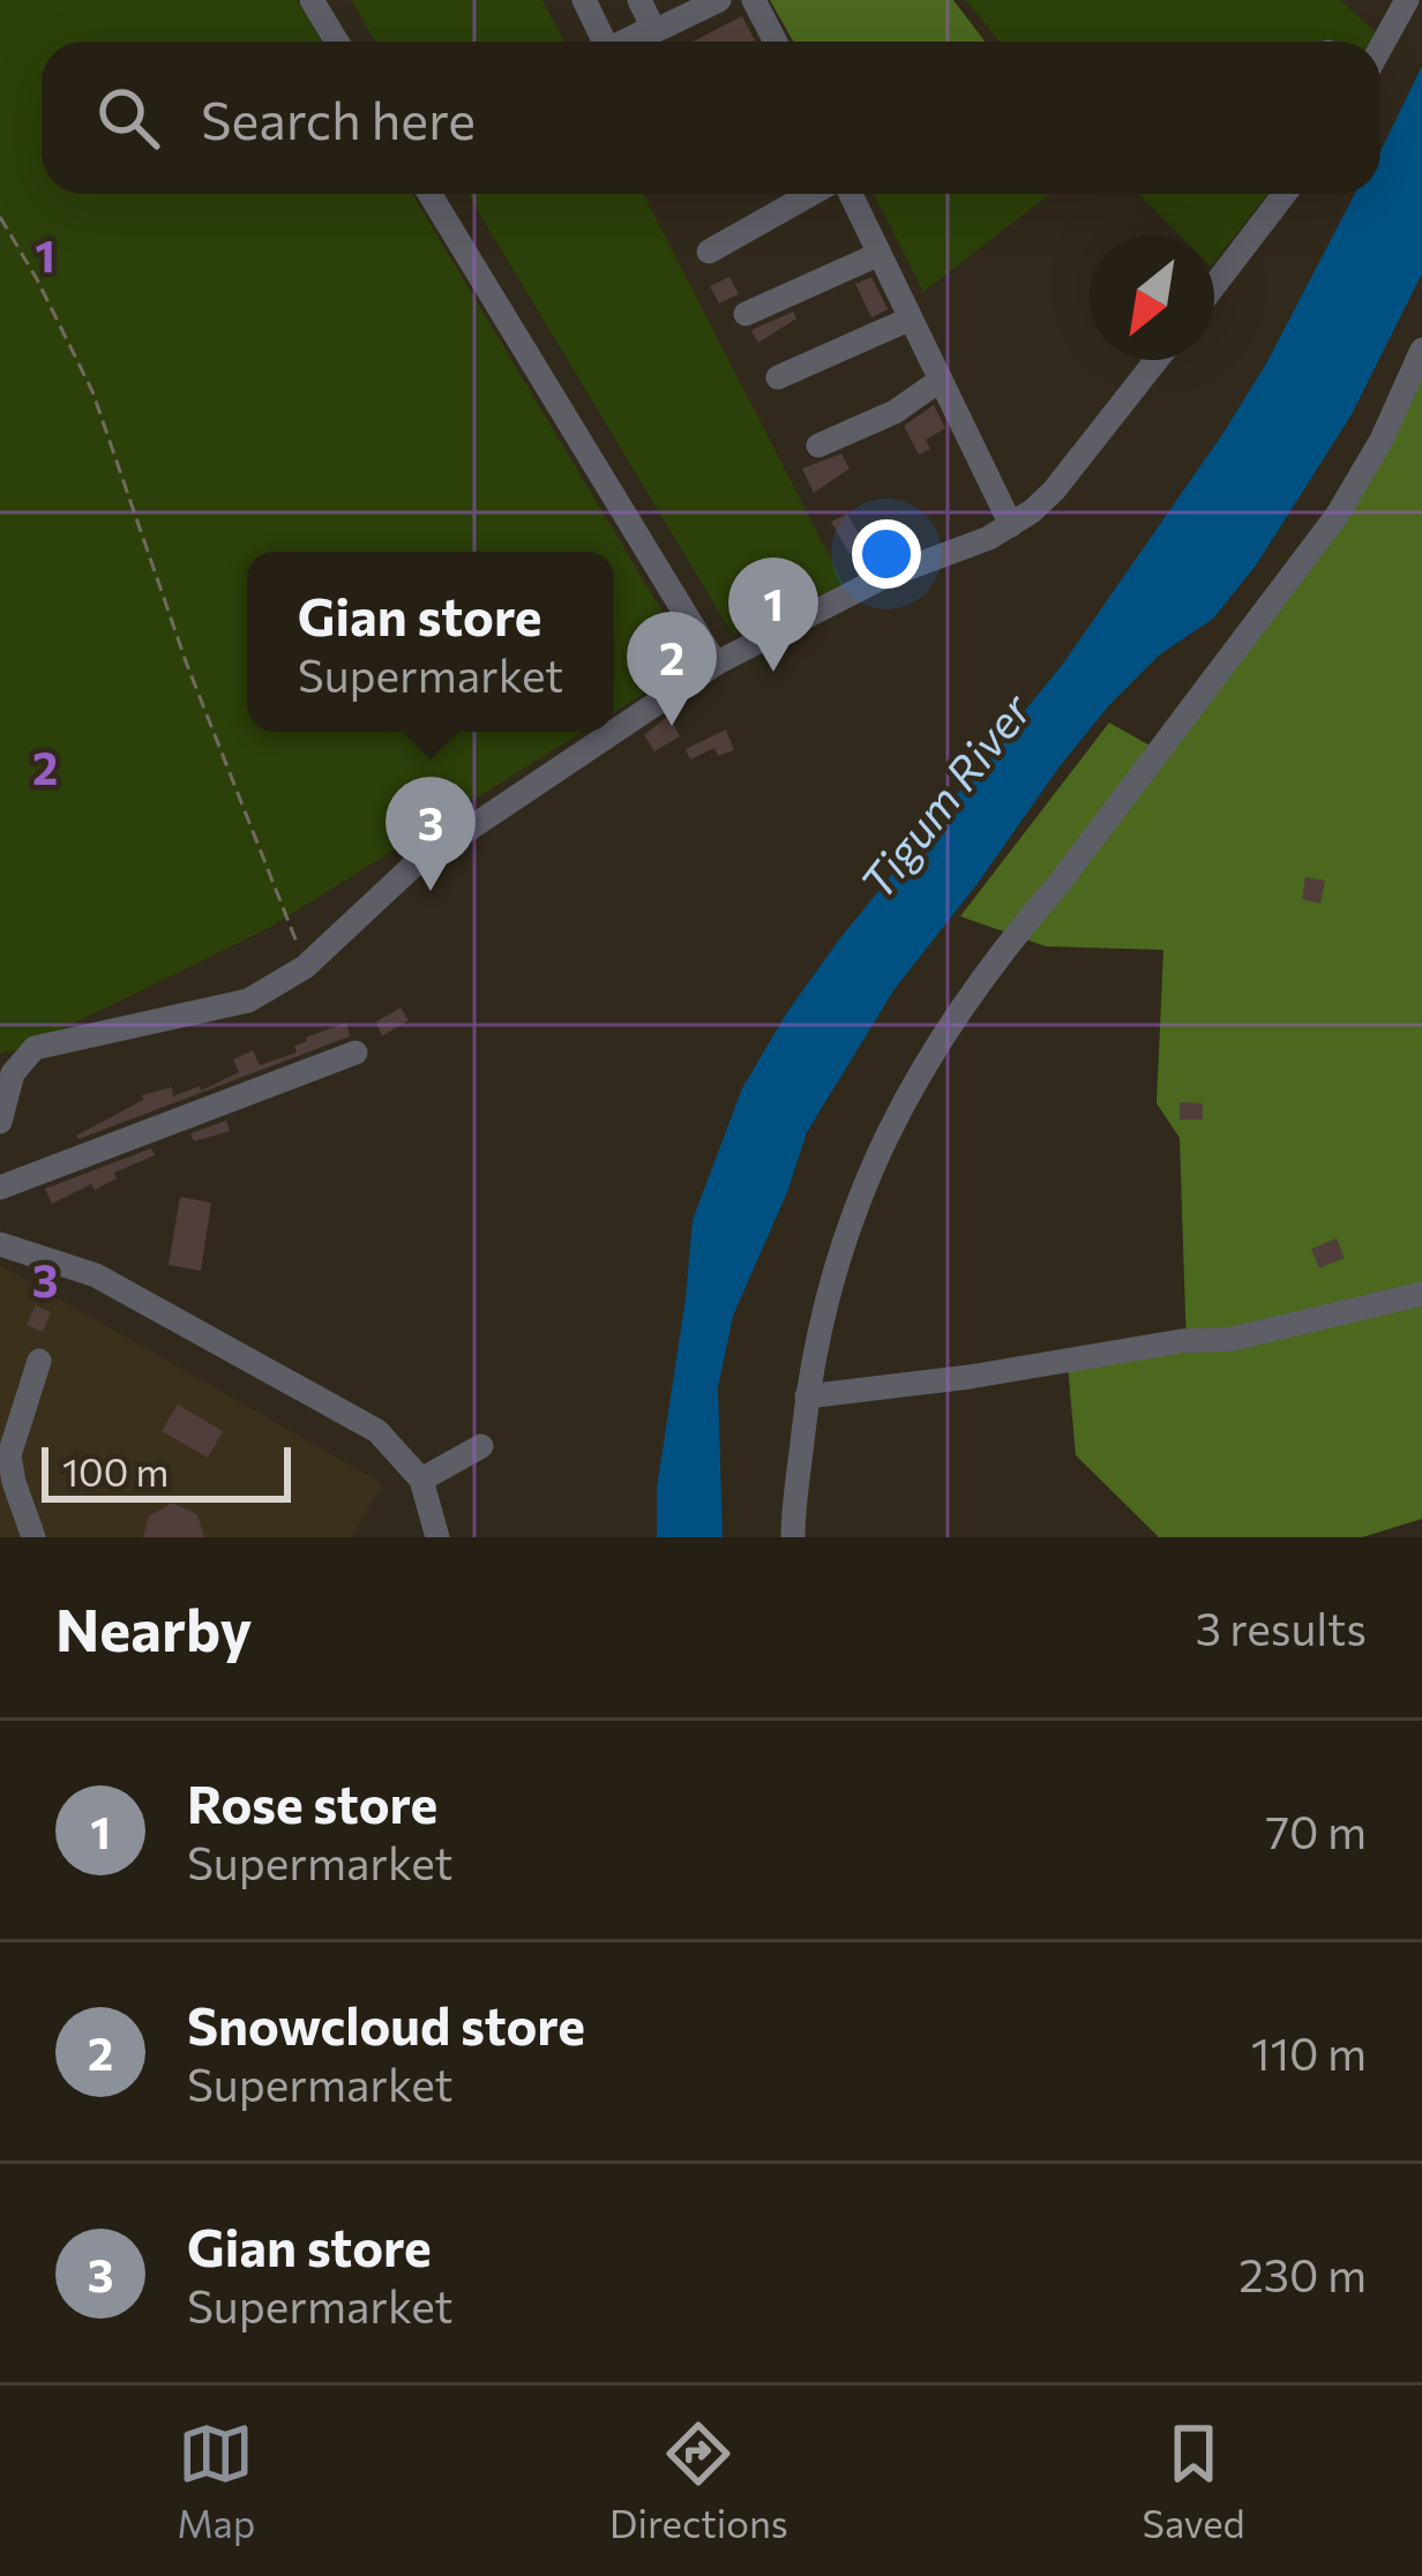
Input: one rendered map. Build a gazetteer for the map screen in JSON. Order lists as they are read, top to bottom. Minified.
{"water":["Tigum River"],"scale_bar":"100 m","north":"bottom left","page":{"search":"Search here","popup":["Gian store","Supermarket"],"pins":["1","2","3"],"scale":"100 m","heading":["Nearby","3 results"],"list":[{"mark":"1","name":"Rose store","note":"Supermarket","value":"70 m"},{"mark":"2","name":"Snowcloud store","note":"Supermarket","value":"110 m"},{"mark":"3","name":"Gian store","note":"Supermarket","value":"230 m"}],"nav":["Map","Directions","Saved"]},"grid":{"rows":["1","2","3"]}}
